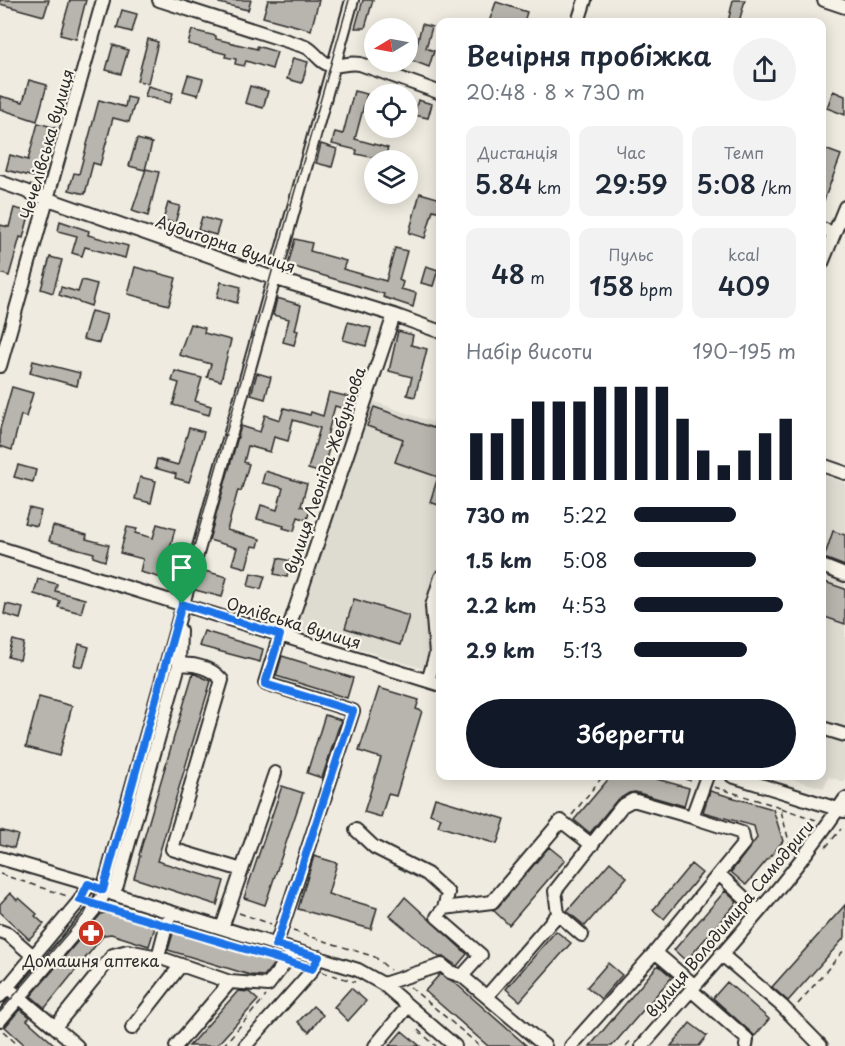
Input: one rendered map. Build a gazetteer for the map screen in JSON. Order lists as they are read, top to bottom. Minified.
{"streets":{"street":["Чечелівська вулиця","Аудиторна вулиця","вулиця Леоніда Жебуньова","Орлівська вулиця","вулиця Володимира Самодриги"]},"crossings":[["Чечелівська вулиця","Аудиторна вулиця"],["Аудиторна вулиця","вулиця Леоніда Жебуньова"],["вулиця Леоніда Жебуньова","Орлівська вулиця"]],"places":{"pharmacy":["Домашня аптека"]},"north":"left","page":{"heading":["Вечірня пробіжка","20:48 · 8 × 730 m"],"stats":[["Дистанція","5.84 km"],["Час","29:59"],["Темп","5:08 /km"],["48 m"],["Пульс","158 bpm"],["kcal","409"]],"chart":["Набір висоти","190–195 m"],"list":[{"name":"730 m","note":"5:22"},{"name":"1.5 km","note":"5:08"},{"name":"2.2 km","note":"4:53"},{"name":"2.9 km","note":"5:13"}],"buttons":"Зберегти"}}
